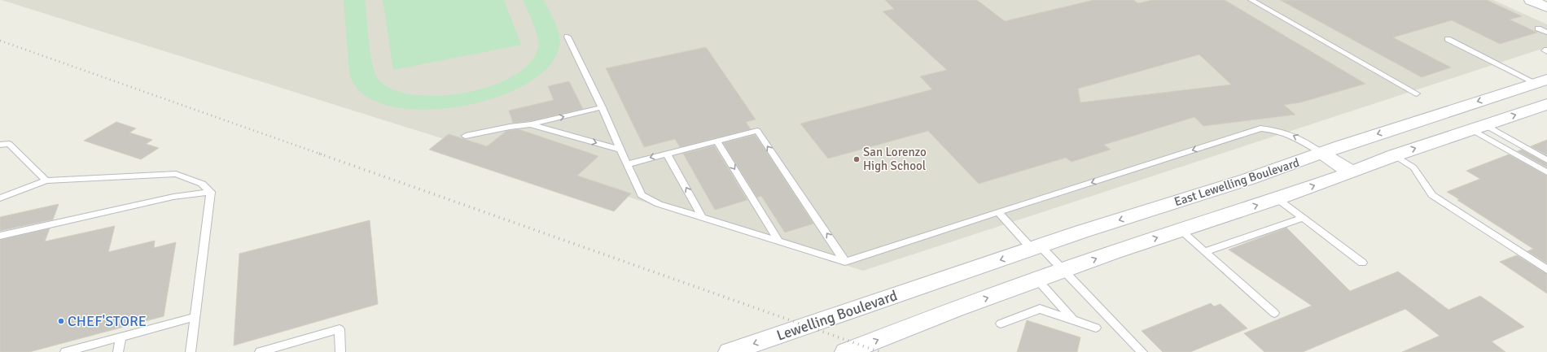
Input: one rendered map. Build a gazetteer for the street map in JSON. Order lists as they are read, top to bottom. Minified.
{"streets":{"main road":["East Lewelling Boulevard","Lewelling Boulevard"]},"crossings":[["East Lewelling Boulevard","Lewelling Boulevard"]],"places":["San Lorenzo High School","CHEF'STORE"]}
